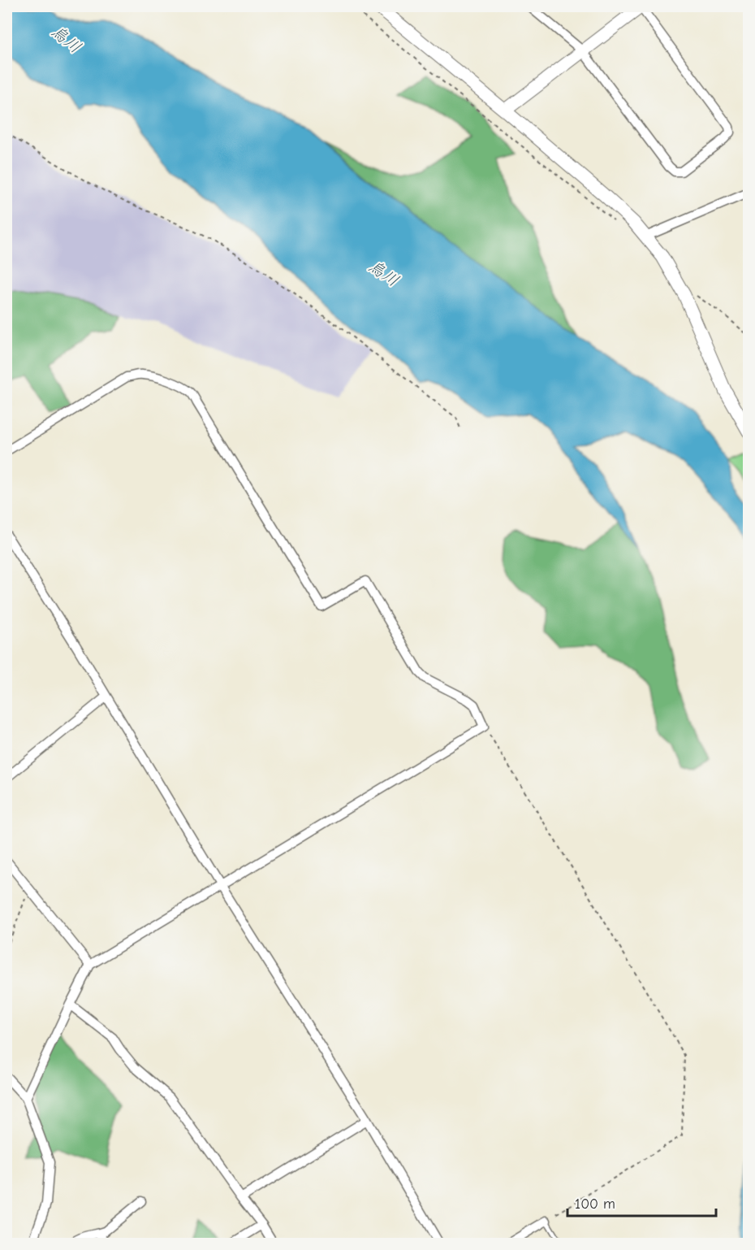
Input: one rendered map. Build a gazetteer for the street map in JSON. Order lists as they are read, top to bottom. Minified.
{"water":["烏川"],"scale_bar":"100 m"}
